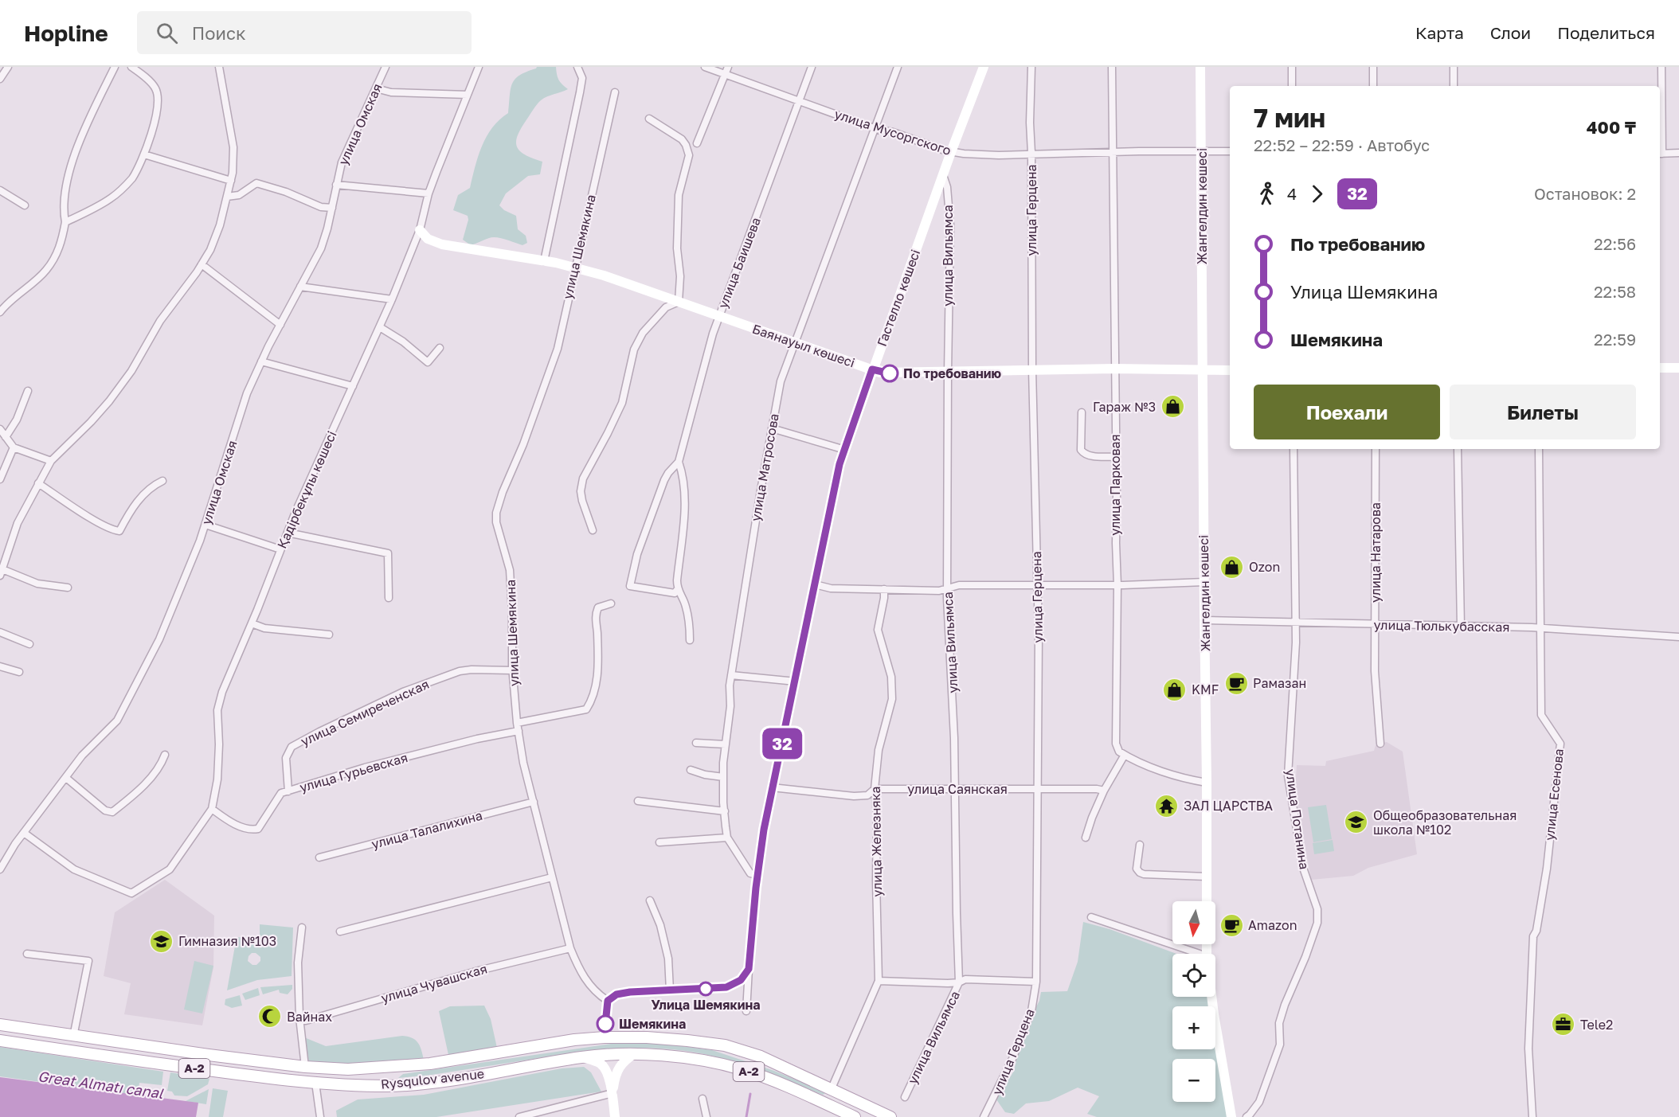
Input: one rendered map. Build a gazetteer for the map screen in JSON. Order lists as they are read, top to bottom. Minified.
{"streets":{"main road":["A-2","Rysqulov avenue"],"street":["улица Омская","улица Мусоргского","Жангелдин көшесі","улица Герцена","улица Шемякина","улица Вильямса","улица Баишева","Гастелло көшесі","Баянауыл көшесі","улица Матросова","улица Парковая","Қадірбекұлы көшесі","улица Натарова","улица Тюлькубасская","улица Семиреченская","улица Гурьевская","улица Саянская","улица Есенова","улица Потанина","улица Талалихина","улица Железняка","улица Чувашская"]},"crossings":[["улица Омская","Қадірбекұлы көшесі"],["улица Мусоргского","Жангелдин көшесі"],["улица Мусоргского","улица Герцена"],["улица Мусоргского","улица Баишева"],["улица Мусоргского","Гастелло көшесі"],["улица Мусоргского","улица Матросова"],["улица Мусоргского","улица Парковая"],["Жангелдин көшесі","Баянауыл көшесі"],["Жангелдин көшесі","улица Тюлькубасская"],["улица Герцена","Баянауыл көшесі"],["улица Герцена","улица Саянская"],["улица Шемякина","Баянауыл көшесі"],["улица Шемякина","улица Семиреченская"],["улица Шемякина","улица Гурьевская"],["улица Шемякина","улица Талалихина"],["улица Шемякина","улица Чувашская"],["улица Вильямса","Гастелло көшесі"],["улица Вильямса","Баянауыл көшесі"],["улица Вильямса","улица Саянская"],["улица Баишева","Баянауыл көшесі"],["Гастелло көшесі","Баянауыл көшесі"],["Гастелло көшесі","улица Матросова"],["Гастелло көшесі","улица Саянская"],["Баянауыл көшесі","улица Матросова"],["Баянауыл көшесі","улица Парковая"],["Баянауыл көшесі","Қадірбекұлы көшесі"],["Қадірбекұлы көшесі","улица Гурьевская"],["улица Натарова","улица Тюлькубасская"],["улица Тюлькубасская","улица Есенова"],["улица Тюлькубасская","улица Потанина"],["улица Семиреченская","улица Гурьевская"],["улица Саянская","улица Железняка"],["улица Железняка","A-2"],["A-2","Rysqulov avenue"]],"water":["Great Almatı canal"],"places":{"other":["По требованию","Улица Шемякина","Шемякина"],"shop":["Гараж №3","Ozon","KMF"],"cafe":["Рамазан","Amazon"],"temple":["ЗАЛ ЦАРСТВА"],"school or university":["Общеобразовательная школа №102","Гимназия №103"],"mosque":["Вайнах"],"office":["Tele2"]},"lines":["bus line 32"],"north":"bottom","page":{"header":"Hopline","search":"Поиск","nav":["Карта","Слои","Поделиться"],"on_map":"32","heading":["7 мин","22:52 – 22:59 · Автобус","400 ₸"],"legs":["4","32","Остановок: 2"],"list":[{"name":"По требованию","value":"22:56"},{"name":"Улица Шемякина","value":"22:58"},{"name":"Шемякина","value":"22:59"}],"buttons":["Поехали","Билеты"],"map_buttons":["+","−"]}}
